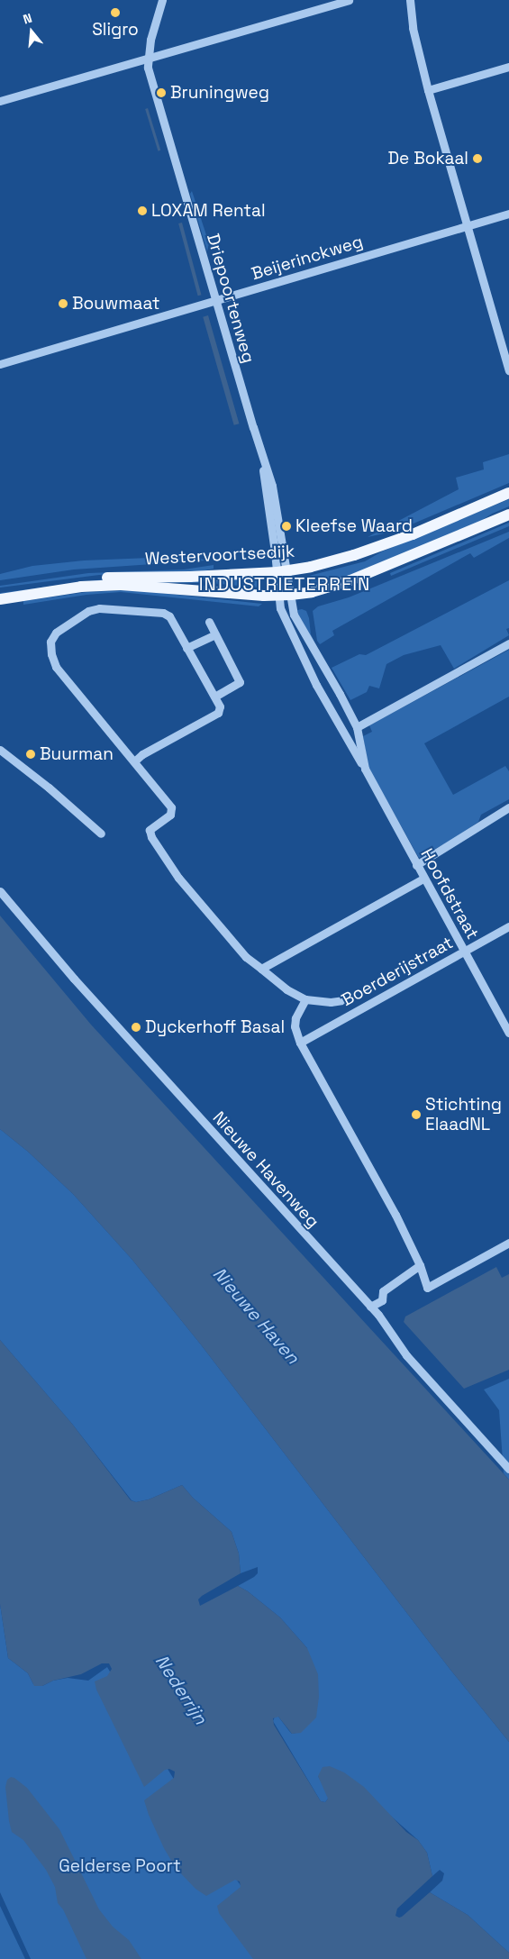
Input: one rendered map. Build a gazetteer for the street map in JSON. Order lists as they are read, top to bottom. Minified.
{"streets":{"main road":["Westervoortsedijk"],"street":["Beijerinckweg","Driepoortenweg","Hoofdstraat","Boerderijstraat","Nieuwe Havenweg"]},"crossings":[["Beijerinckweg","Driepoortenweg"],["Driepoortenweg","Westervoortsedijk"],["Hoofdstraat","Boerderijstraat"]],"districts":["INDUSTRIETERREIN"],"water":["Nieuwe Haven","Nederrijn"],"parks":["Gelderse Poort"],"places":["Sligro","Bruningweg","De Bokaal","LOXAM Rental","Bouwmaat","Kleefse Waard","Buurman","Dyckerhoff Basal","Stichting ElaadNL"],"north":"top"}
